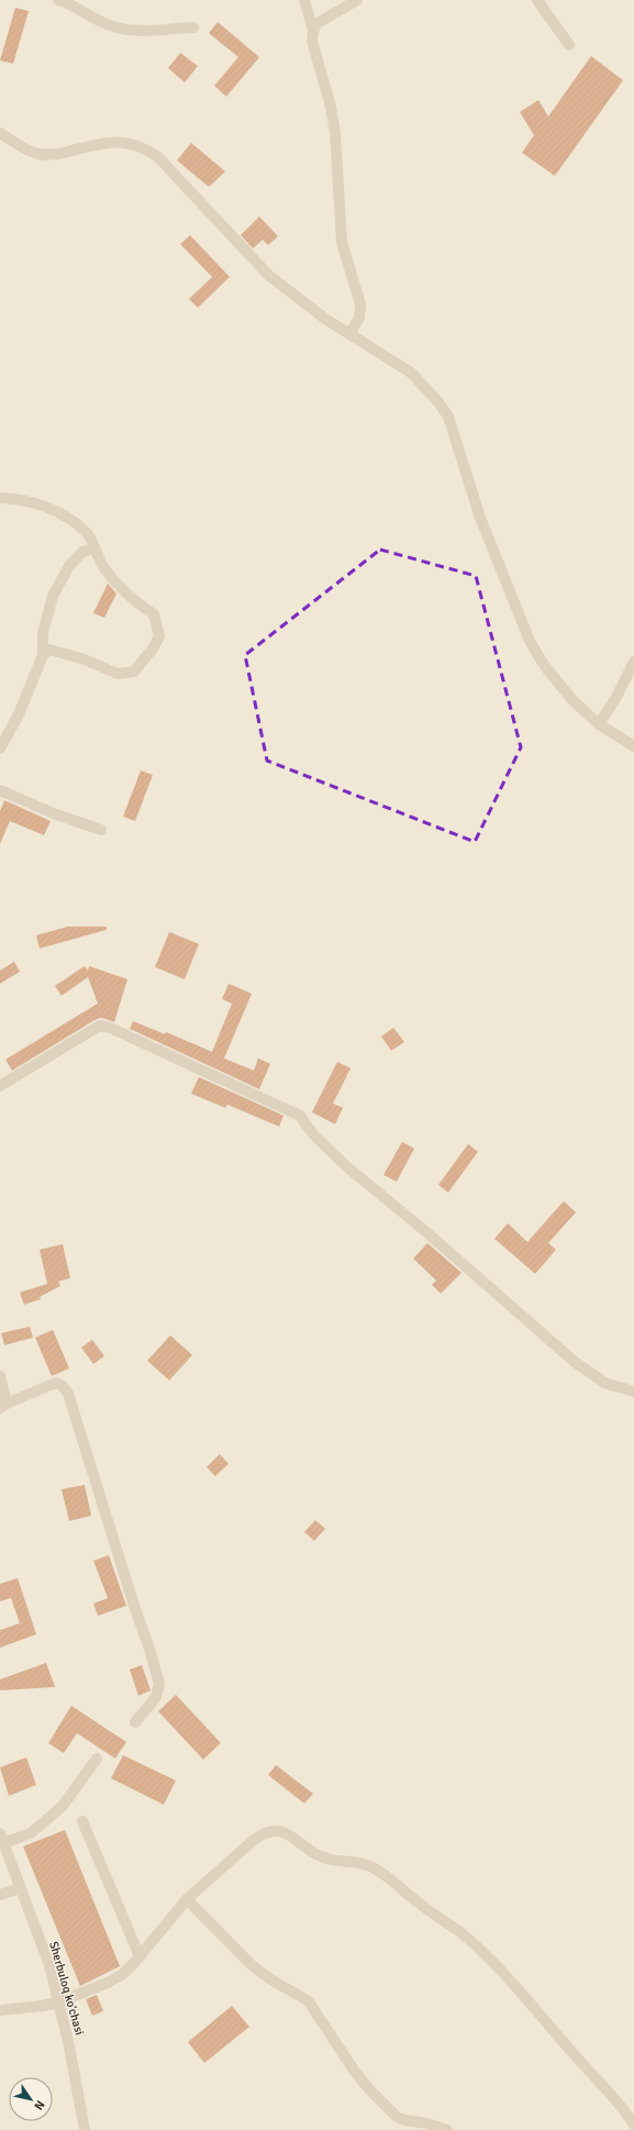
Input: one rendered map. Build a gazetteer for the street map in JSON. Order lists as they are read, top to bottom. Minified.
{"streets":{"street":["Sherbuloq koʻchasi"]},"north":"bottom right"}
